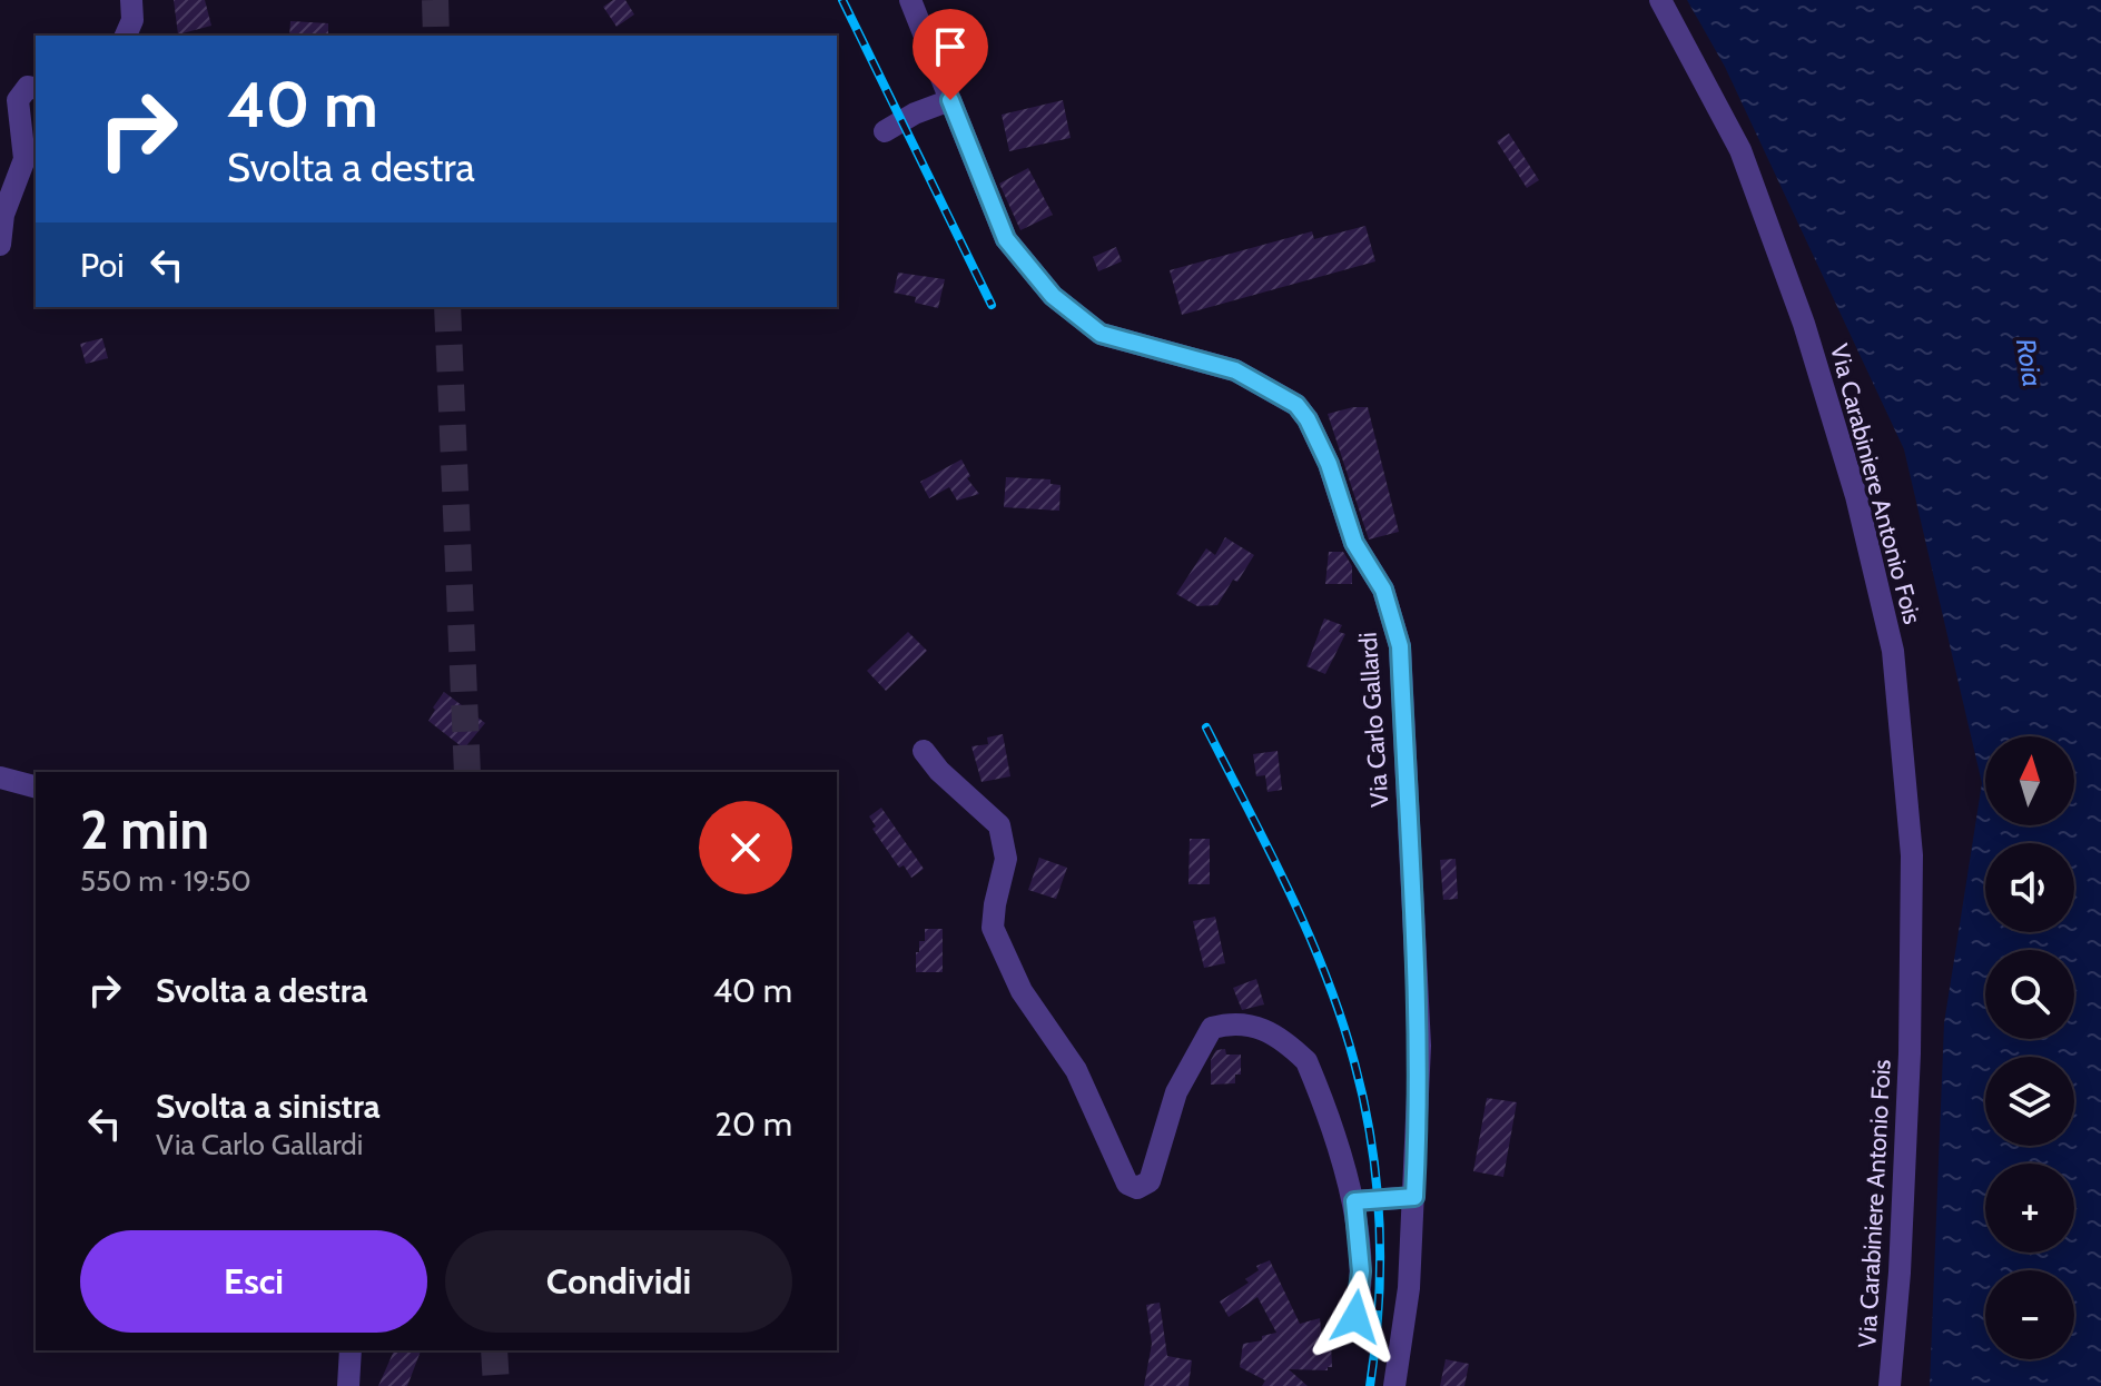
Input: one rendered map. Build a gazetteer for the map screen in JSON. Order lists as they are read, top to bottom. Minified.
{"streets":{"street":["Via Carabiniere Antonio Fois","Via Carlo Gallardi"]},"water":["Roia"],"north":"top","page":{"turn":["40 m","Svolta a destra"],"then":"Poi","map_buttons":["+","−"],"heading":["2 min","550 m · 19:50"],"list":[{"name":"Svolta a destra","value":"40 m"},{"name":"Svolta a sinistra","note":"Via Carlo Gallardi","value":"20 m"}],"buttons":["Esci","Condividi"]}}
